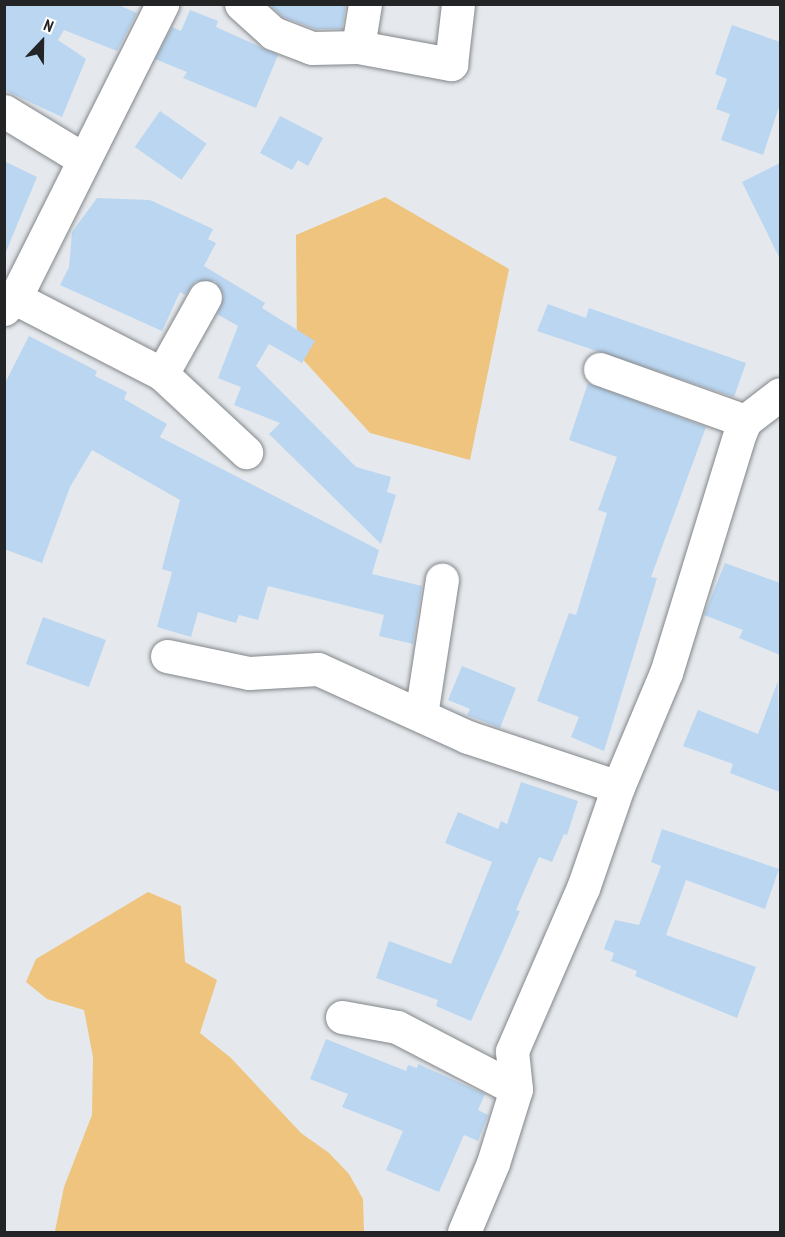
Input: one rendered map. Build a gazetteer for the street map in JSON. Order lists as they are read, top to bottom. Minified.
{"north":"top"}
